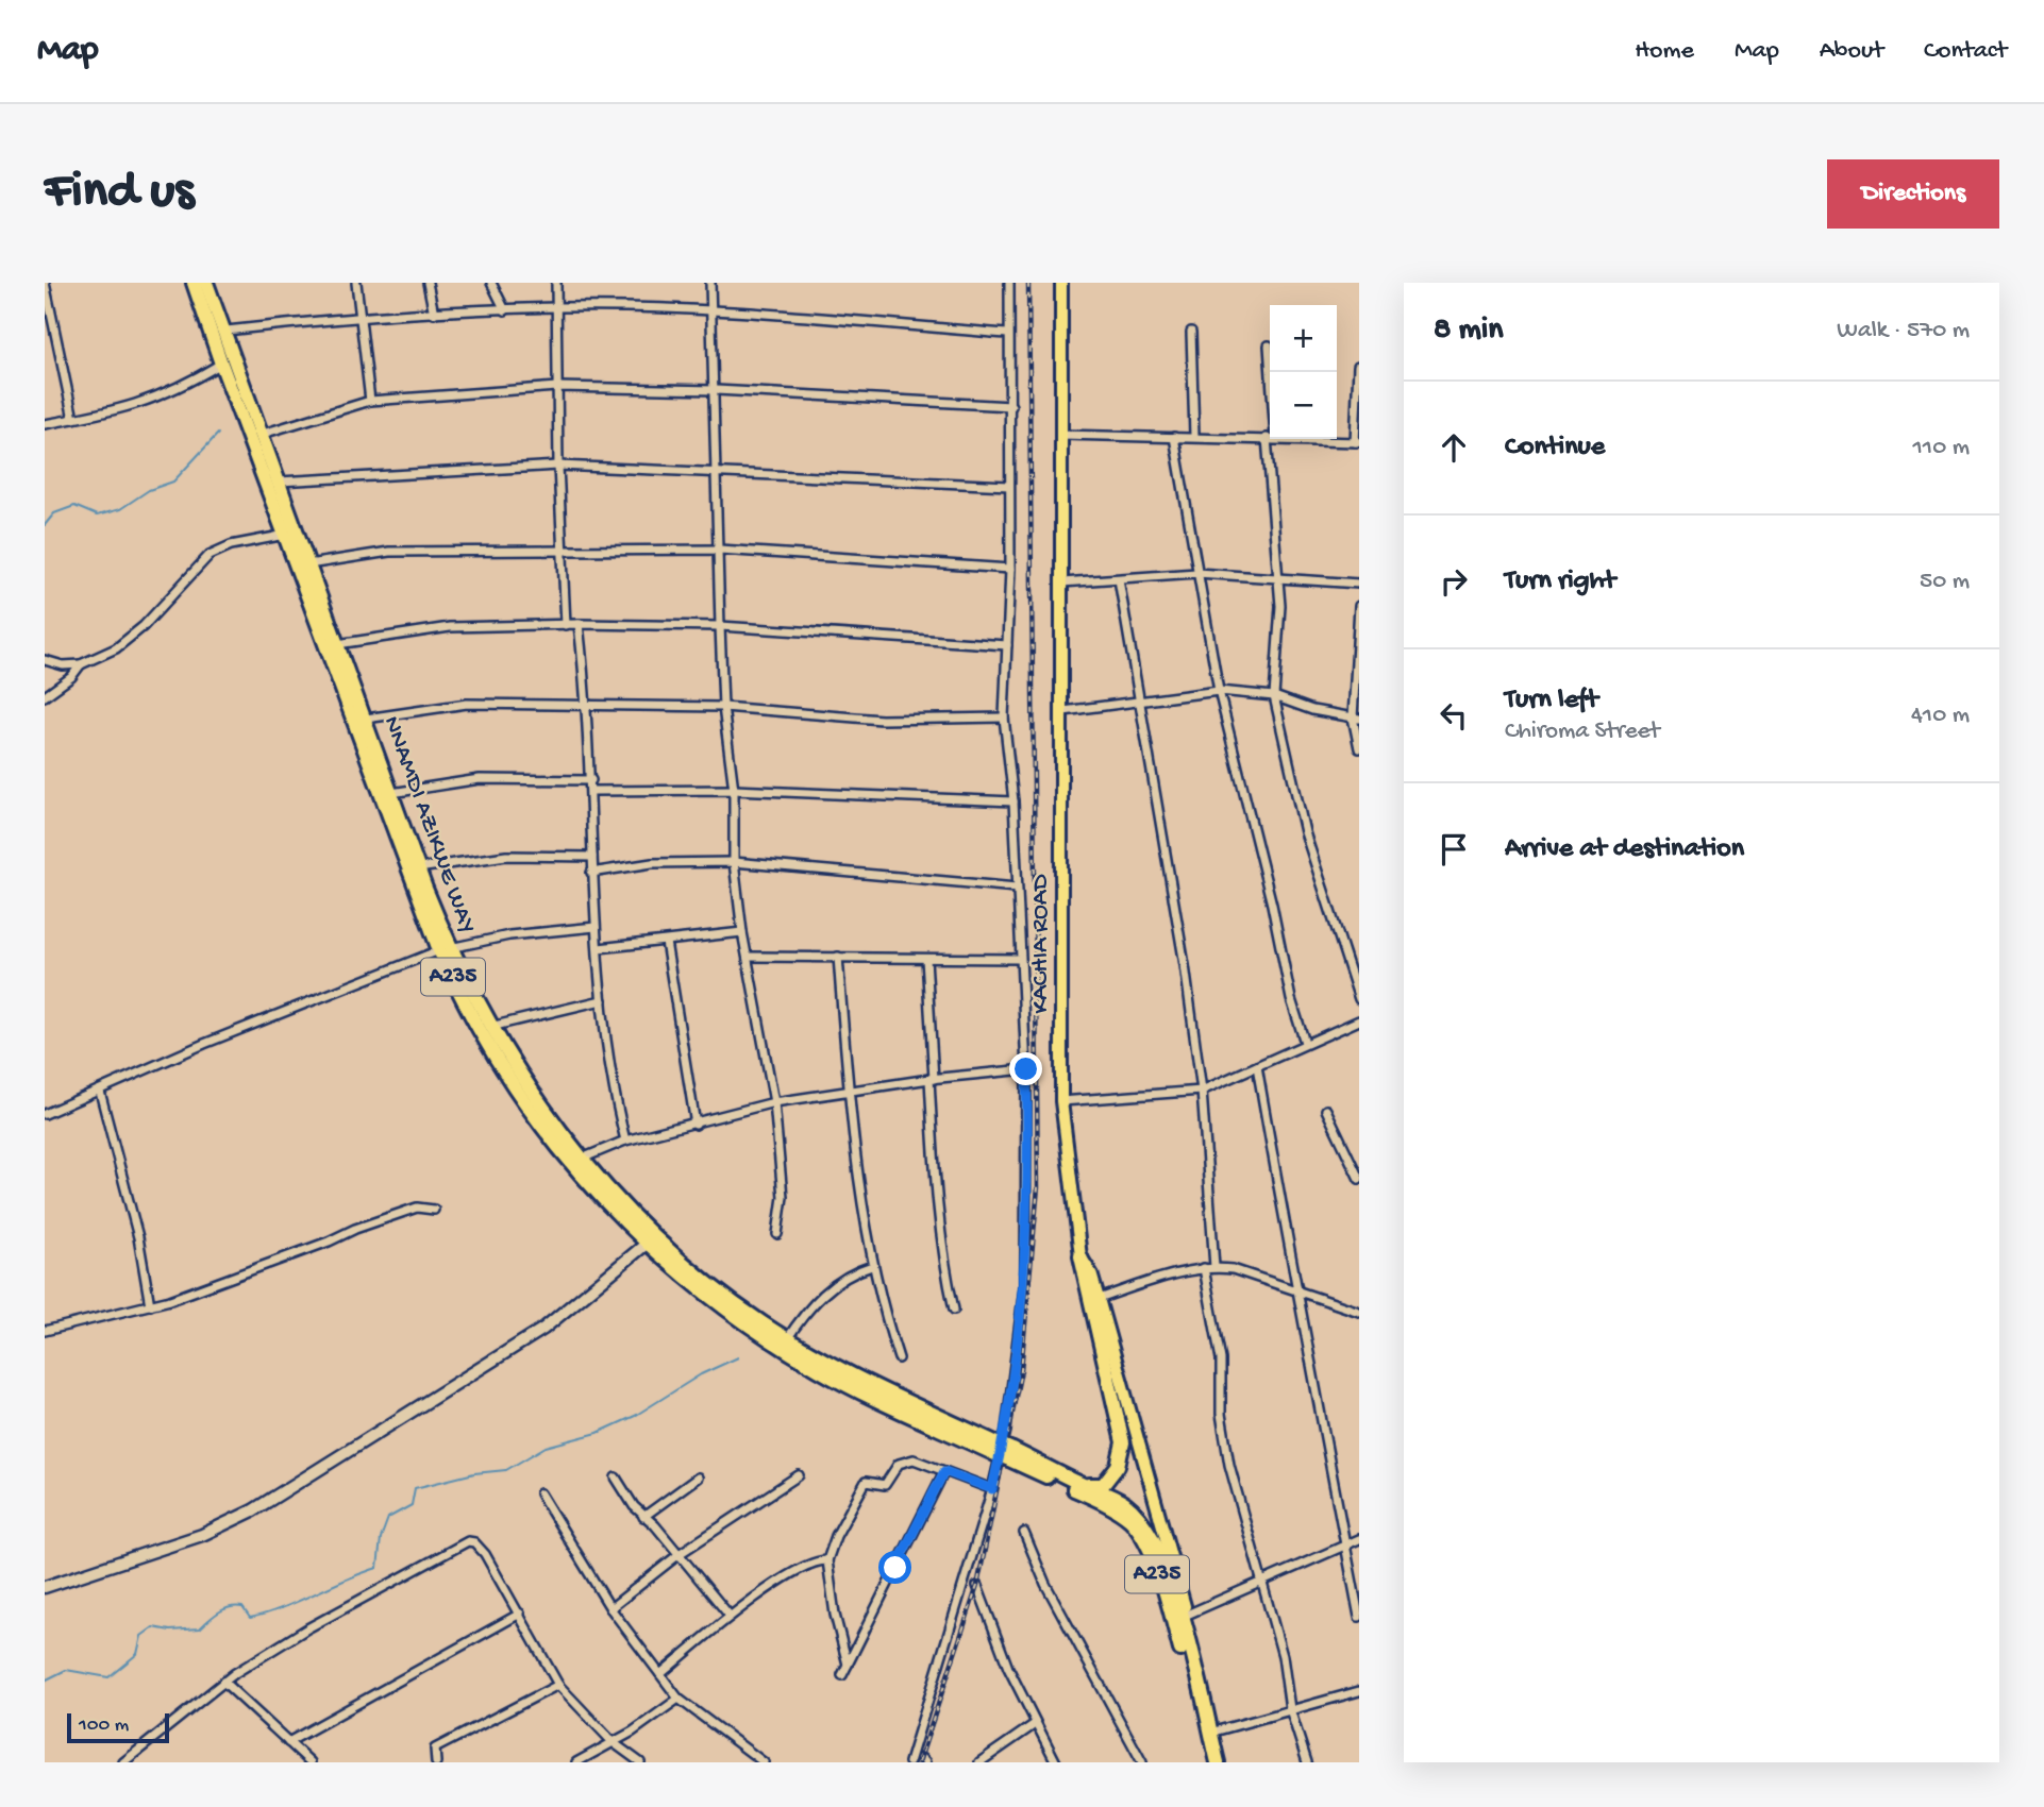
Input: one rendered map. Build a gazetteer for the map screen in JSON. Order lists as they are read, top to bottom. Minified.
{"streets":{"highway":["NNAMDI AZIKWE WAY","KACHIA ROAD","A235"]},"crossings":[["NNAMDI AZIKWE WAY","KACHIA ROAD"],["NNAMDI AZIKWE WAY","A235"]],"scale_bar":"100 m","page":{"header":"Map","nav":["Home","Map","About","Contact"],"buttons":"Directions","title":"Find us","heading":["8 min","Walk · 570 m"],"map_buttons":["+","−"],"list":[["Continue","110 m"],["Turn right","50 m"],["Turn left","Chiroma Street","410 m"],"Arrive at destination"],"scale":"100 m"}}
